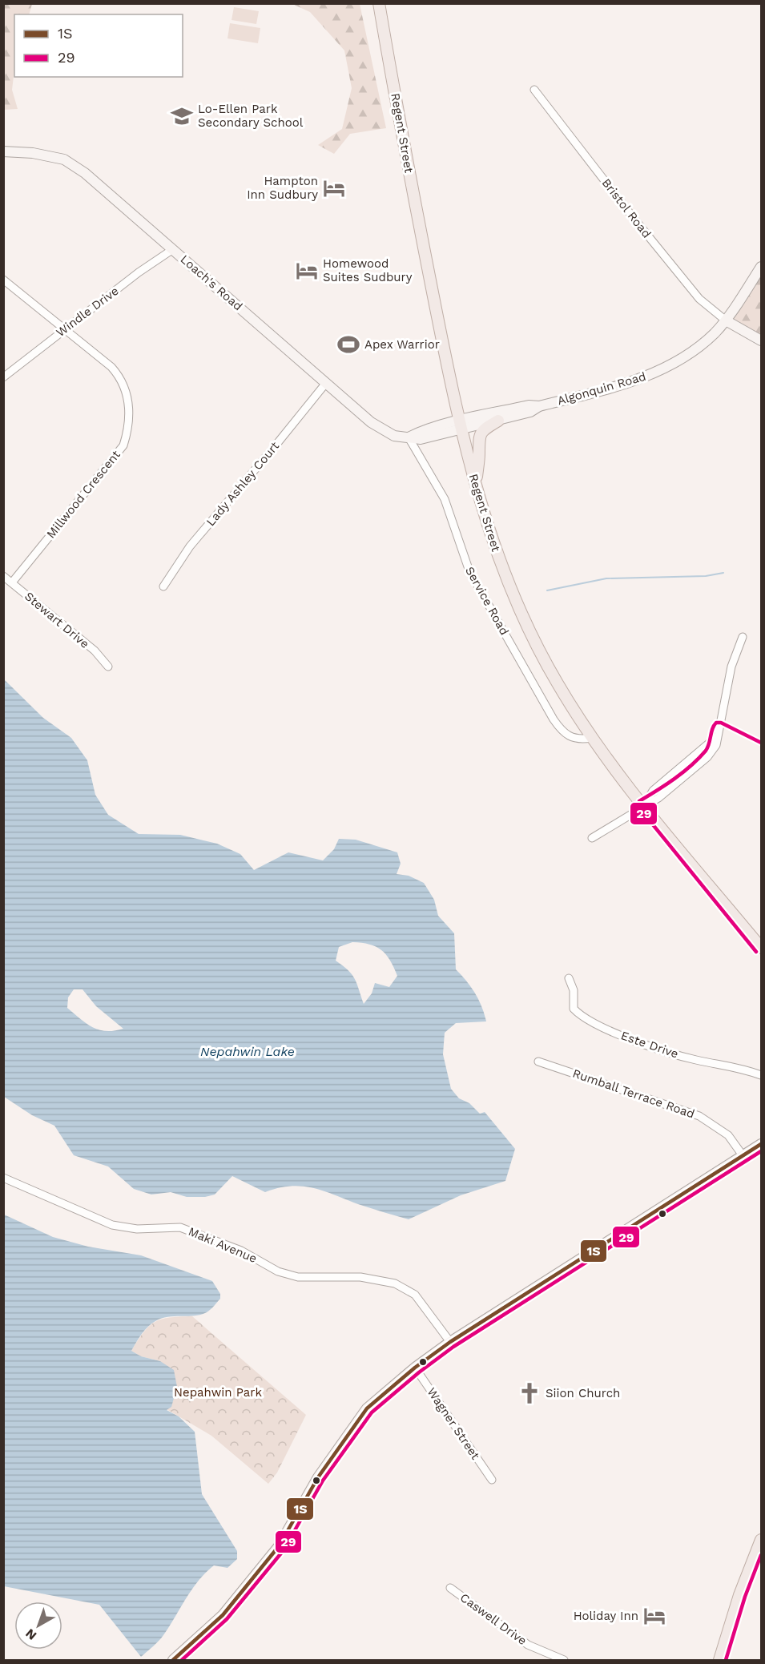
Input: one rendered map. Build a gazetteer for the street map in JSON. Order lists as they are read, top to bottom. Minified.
{"streets":{"main road":["Regent Street"],"street":["Bristol Road","Loach's Road","Windle Drive","Algonquin Road","Lady Ashley Court","Millwood Crescent","Service Road","Stewart Drive","Este Drive","Rumball Terrace Road","Maki Avenue","Wagner Street","Caswell Drive"]},"crossings":[["Regent Street","Algonquin Road"],["Regent Street","Service Road"],["Bristol Road","Algonquin Road"],["Loach's Road","Windle Drive"],["Loach's Road","Lady Ashley Court"],["Loach's Road","Service Road"],["Windle Drive","Millwood Crescent"],["Millwood Crescent","Stewart Drive"]],"water":["Nepahwin Lake"],"parks":["Nepahwin Park"],"places":{"school or university":["Lo-Ellen Park Secondary School"],"hotel":["Hampton Inn Sudbury","Homewood Suites Sudbury","Holiday Inn"],"sports":["Apex Warrior"],"church":["Siion Church"]},"lines":["transit line 29","transit line 1S"],"legend":["1S","29"],"north":"bottom left"}
